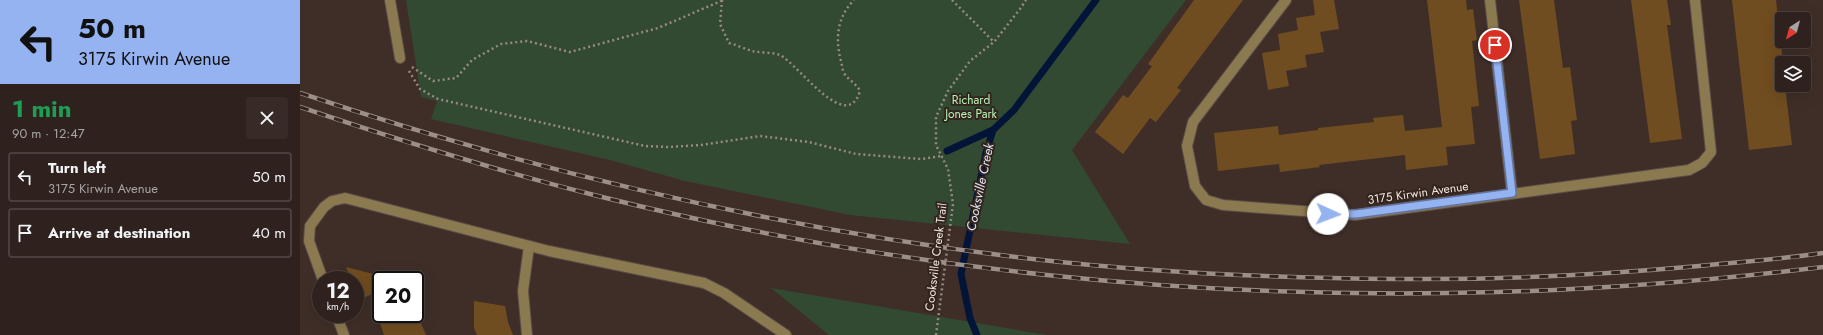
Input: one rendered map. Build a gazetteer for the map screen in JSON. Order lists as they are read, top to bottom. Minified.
{"streets":{"street":["3175 Kirwin Avenue"],"path":["Cooksville Creek Trail"]},"water":["Cooksville Creek"],"parks":["Richard Jones Park"],"north":"bottom left","page":{"turn":["50 m","3175 Kirwin Avenue"],"heading":["1 min","90 m · 12:47"],"list":[{"name":"Turn left","note":"3175 Kirwin Avenue","value":"50 m"},{"name":"Arrive at destination","value":"40 m"}],"speed":"12 km/h","limit":"20"}}
